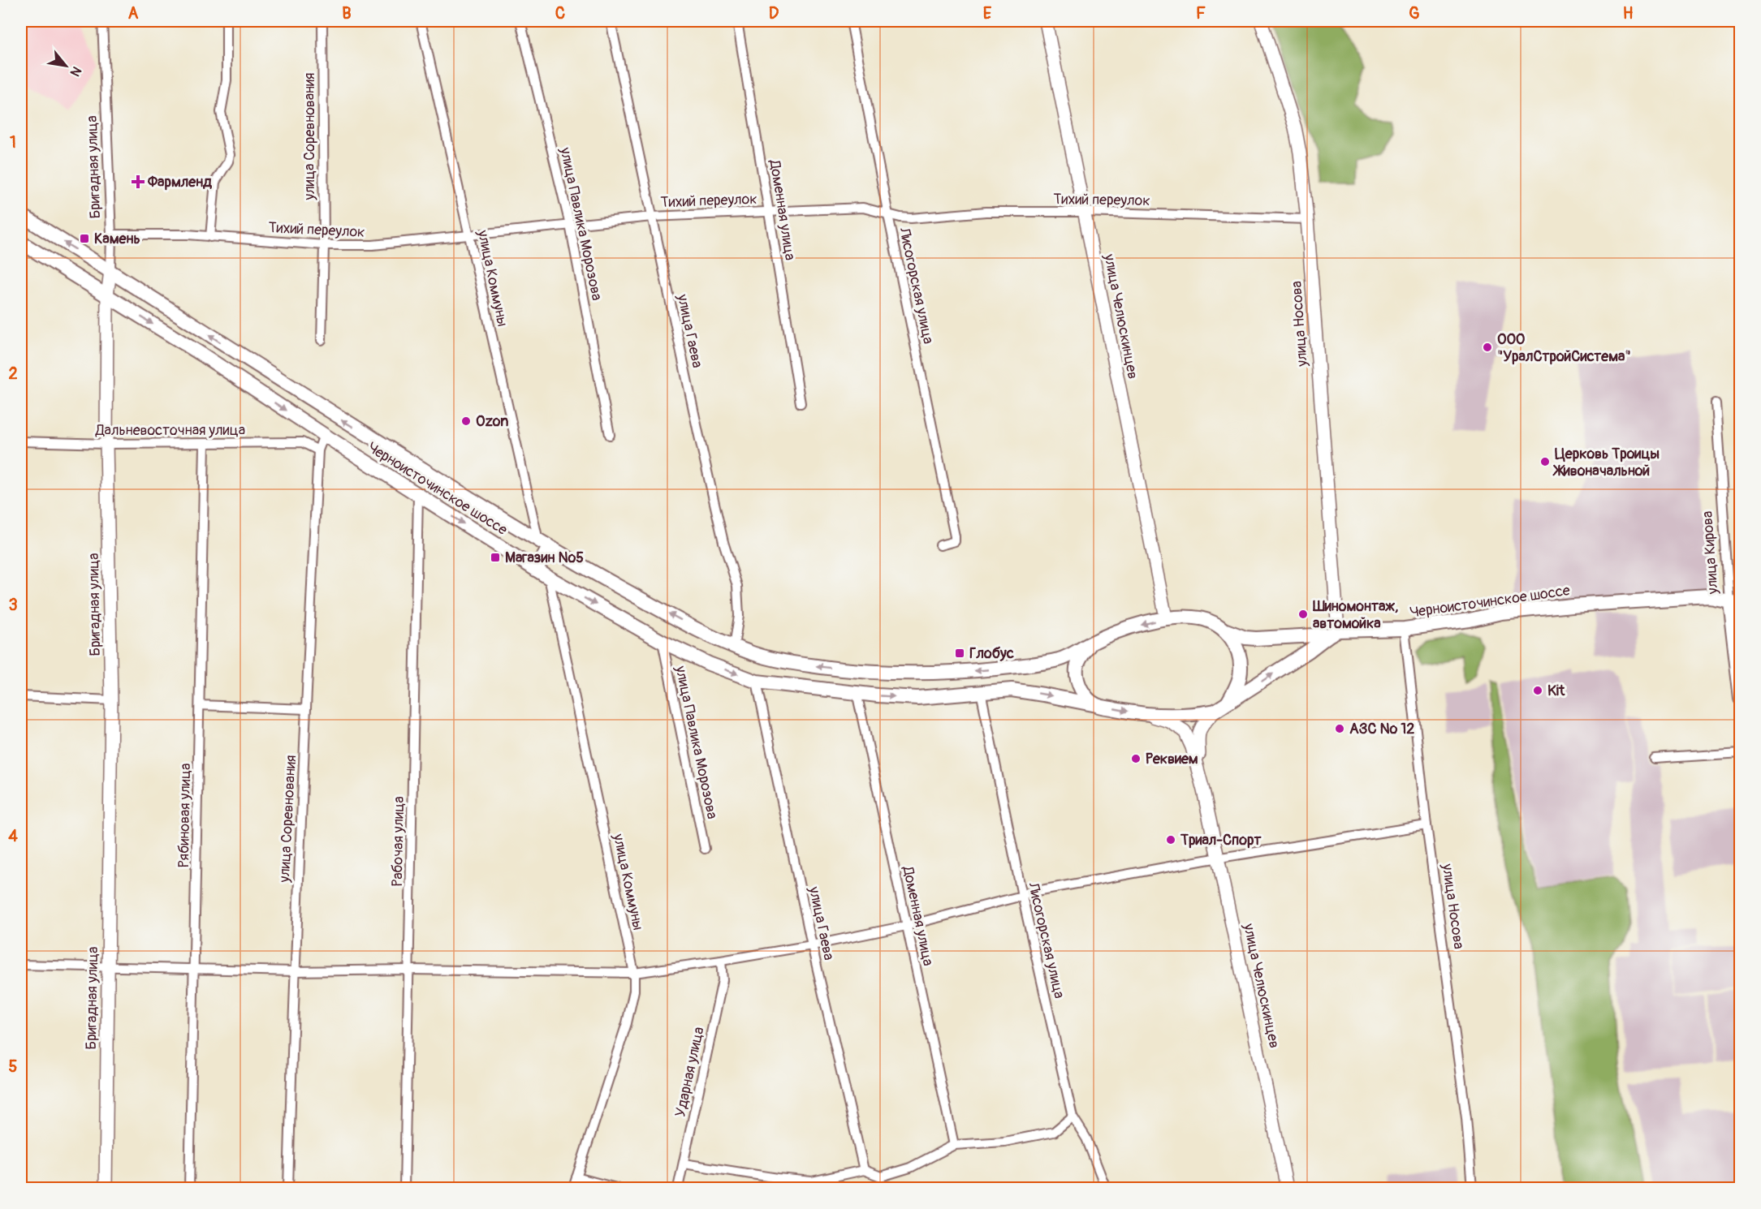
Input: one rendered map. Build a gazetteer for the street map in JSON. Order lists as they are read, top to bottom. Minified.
{"streets":{"main road":["Черноисточинское шоссе","улица Кирова"],"street":["улица Соревнования","Бригадная улица","Тихий переулок","Доменная улица","улица Павлика Морозова","улица Коммуны","Лисогорская улица","улица Челюскинцев","улица Носова","улица Гаева","Дальневосточная улица","Рябиновая улица","Рабочая улица","Ударная улица"]},"crossings":[["улица Соревнования","Тихий переулок"],["улица Соревнования","Дальневосточная улица"],["улица Соревнования","Черноисточинское шоссе"],["Бригадная улица","Тихий переулок"],["Бригадная улица","Дальневосточная улица"],["Бригадная улица","Черноисточинское шоссе"],["Тихий переулок","Доменная улица"],["Тихий переулок","улица Павлика Морозова"],["Тихий переулок","улица Коммуны"],["Тихий переулок","Лисогорская улица"],["Тихий переулок","улица Челюскинцев"],["Тихий переулок","улица Носова"],["Тихий переулок","улица Гаева"],["Доменная улица","Черноисточинское шоссе"],["улица Павлика Морозова","Черноисточинское шоссе"],["улица Коммуны","Черноисточинское шоссе"],["Лисогорская улица","Черноисточинское шоссе"],["улица Челюскинцев","Черноисточинское шоссе"],["улица Носова","Черноисточинское шоссе"],["улица Гаева","Черноисточинское шоссе"],["Дальневосточная улица","Рябиновая улица"],["Черноисточинское шоссе","улица Кирова"],["Черноисточинское шоссе","Рабочая улица"]],"places":{"health":["Фармленд"],"transit":["Камень","Магазин №5","Глобус"],"other":["ООО \"УралСтройСистема\"","Ozon","Церковь Троицы Живоначальной","Шиномонтаж, автомойка","Kit","АЗС № 12","Реквием","Триал-Спорт"]},"north":"bottom right","grid":{"columns":["A","B","C","D","E","F","G","H"],"rows":["1","2","3","4","5"]}}
